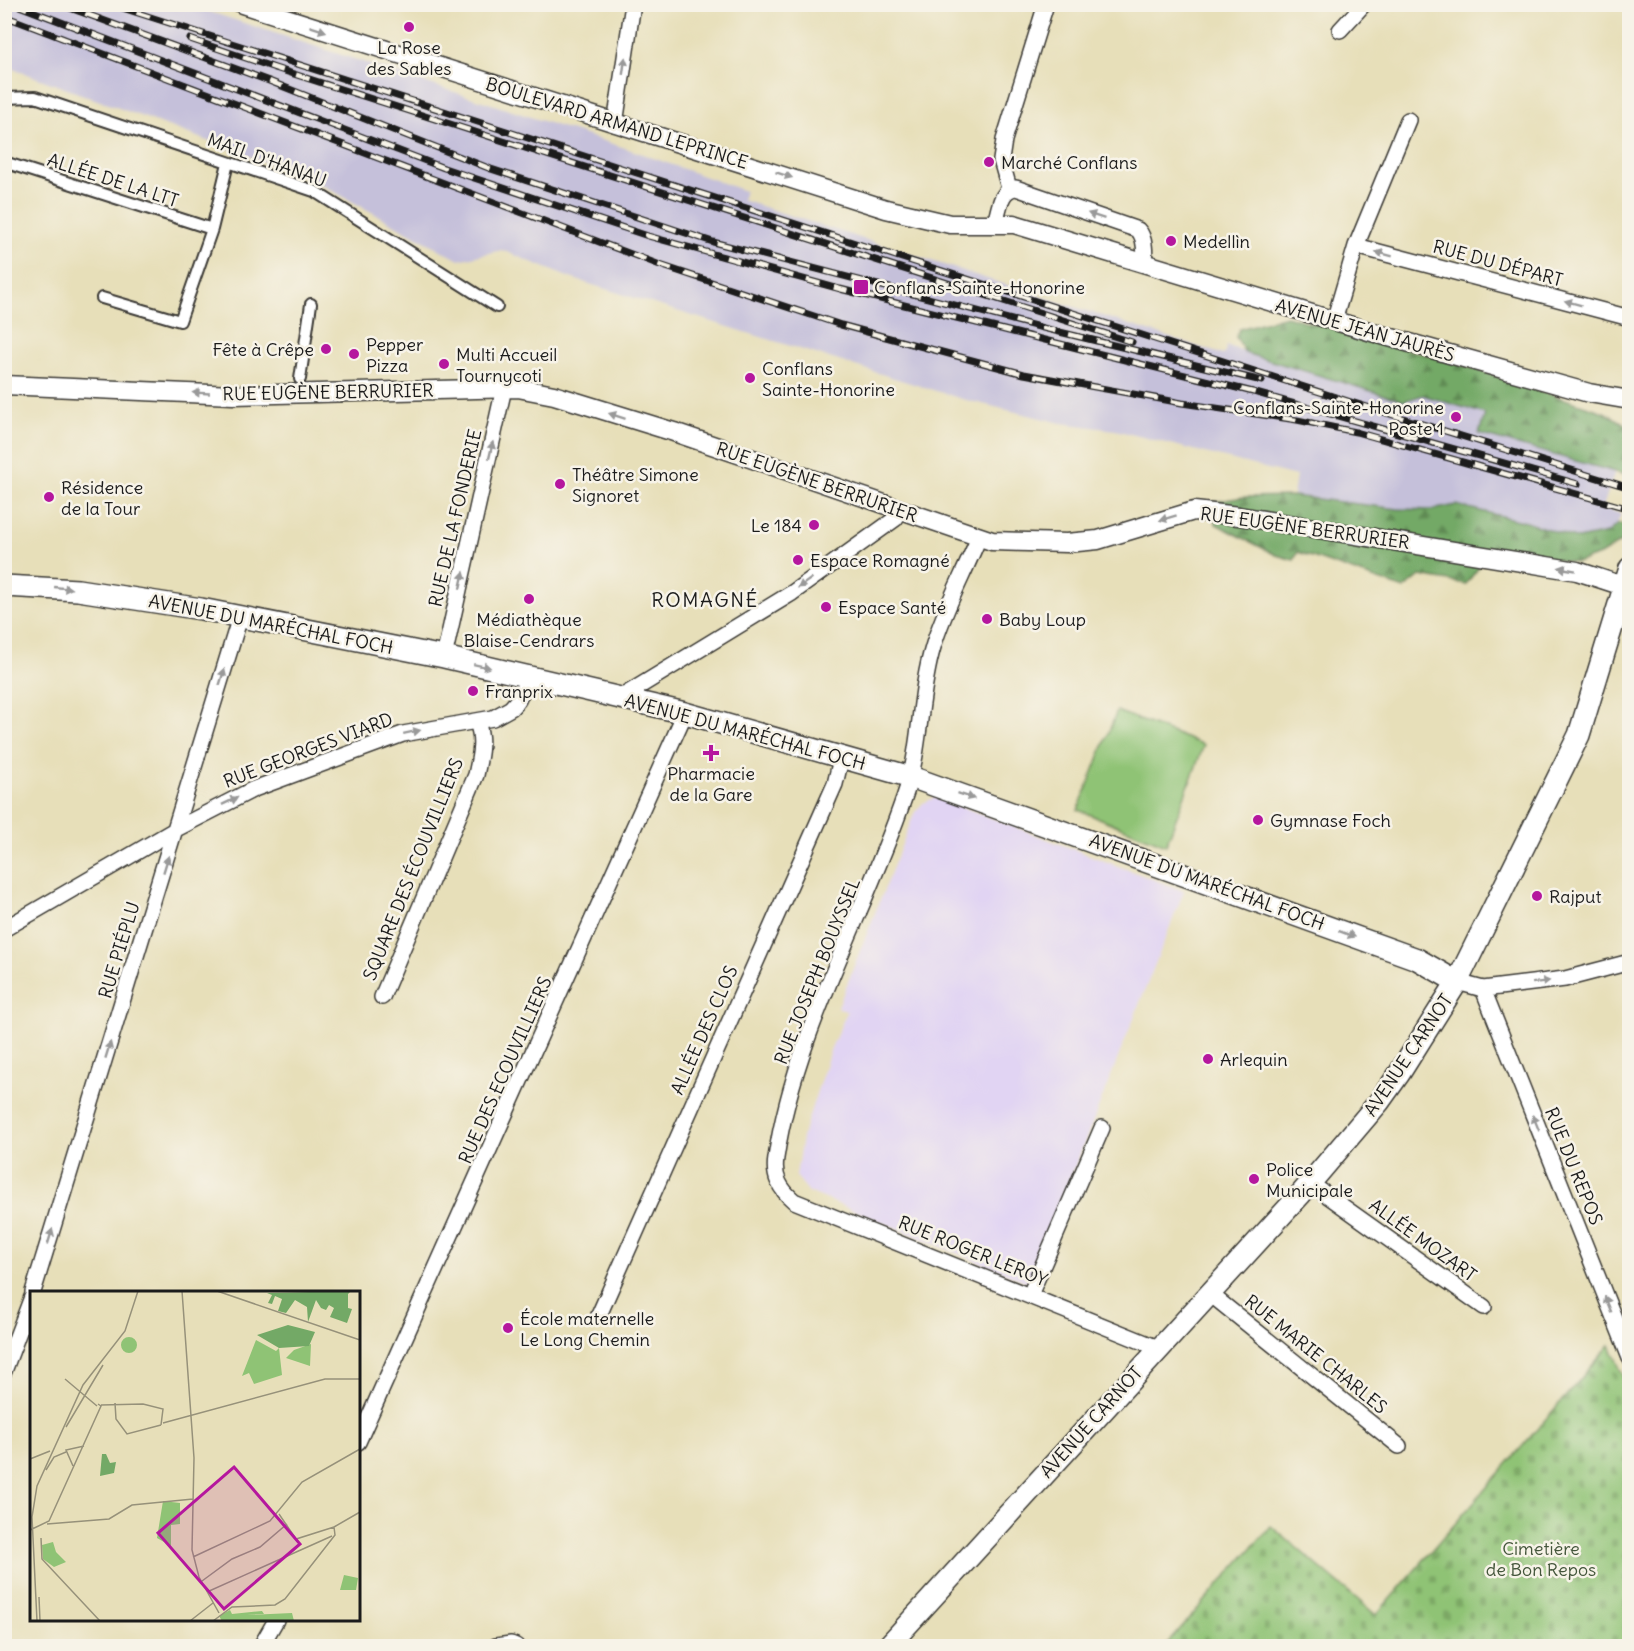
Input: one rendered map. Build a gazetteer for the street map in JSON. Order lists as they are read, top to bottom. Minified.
{"streets":{"main road":["AVENUE DU MARÉCHAL FOCH","AVENUE CARNOT"],"street":["BOULEVARD ARMAND LEPRINCE","MAIL D'HANAU","ALLÉE DE LA LTT","RUE DU DÉPART","AVENUE JEAN JAURÈS","RUE EUGÈNE BERRURIER","RUE DE LA FONDERIE","RUE GEORGES VIARD","SQUARE DES ÉCOUVILLIERS","RUE PIÉPLU","RUE JOSEPH BOUYSSEL","ALLÉE DES CLOS","RUE DES ECOUVILLIERS","RUE DU REPOS","ALLÉE MOZART","RUE ROGER LEROY","RUE MARIE CHARLES"]},"crossings":[["BOULEVARD ARMAND LEPRINCE","AVENUE JEAN JAURÈS"],["RUE EUGÈNE BERRURIER","RUE DE LA FONDERIE"],["RUE EUGÈNE BERRURIER","RUE JOSEPH BOUYSSEL"],["RUE EUGÈNE BERRURIER","AVENUE CARNOT"],["RUE DE LA FONDERIE","AVENUE DU MARÉCHAL FOCH"],["AVENUE DU MARÉCHAL FOCH","RUE GEORGES VIARD"],["AVENUE DU MARÉCHAL FOCH","RUE PIÉPLU"],["AVENUE DU MARÉCHAL FOCH","RUE JOSEPH BOUYSSEL"],["AVENUE DU MARÉCHAL FOCH","ALLÉE DES CLOS"],["AVENUE DU MARÉCHAL FOCH","AVENUE CARNOT"],["AVENUE DU MARÉCHAL FOCH","RUE DES ECOUVILLIERS"],["RUE GEORGES VIARD","SQUARE DES ÉCOUVILLIERS"],["RUE GEORGES VIARD","RUE PIÉPLU"],["RUE JOSEPH BOUYSSEL","RUE ROGER LEROY"],["AVENUE CARNOT","ALLÉE MOZART"],["AVENUE CARNOT","RUE ROGER LEROY"],["AVENUE CARNOT","RUE MARIE CHARLES"]],"one_way":["BOULEVARD ARMAND LEPRINCE","RUE DU DÉPART","RUE EUGÈNE BERRURIER","RUE DE LA FONDERIE","AVENUE DU MARÉCHAL FOCH","RUE GEORGES VIARD","RUE PIÉPLU","RUE DU REPOS"],"districts":["ROMAGNÉ"],"parks":["Cimetière de Bon Repos"],"places":{"other":["La Rose des Sables","Marché Conflans","Medellìn","Fête à Crêpe","Pepper Pizza","Multi Accueil Tournycoti","Conflans Sainte-Honorine","Conflans-Sainte-Honorine Poste 1","Théâtre Simone Signoret","Résidence de la Tour","Le 184","Espace Romagné","Médiathèque Blaise-Cendrars","Espace Santé","Baby Loup","Franprix","Gymnase Foch","Rajput","Arlequin","Police Municipale","École maternelle Le Long Chemin"],"transit":["Conflans-Sainte-Honorine"],"health":["Pharmacie de la Gare"]}}
